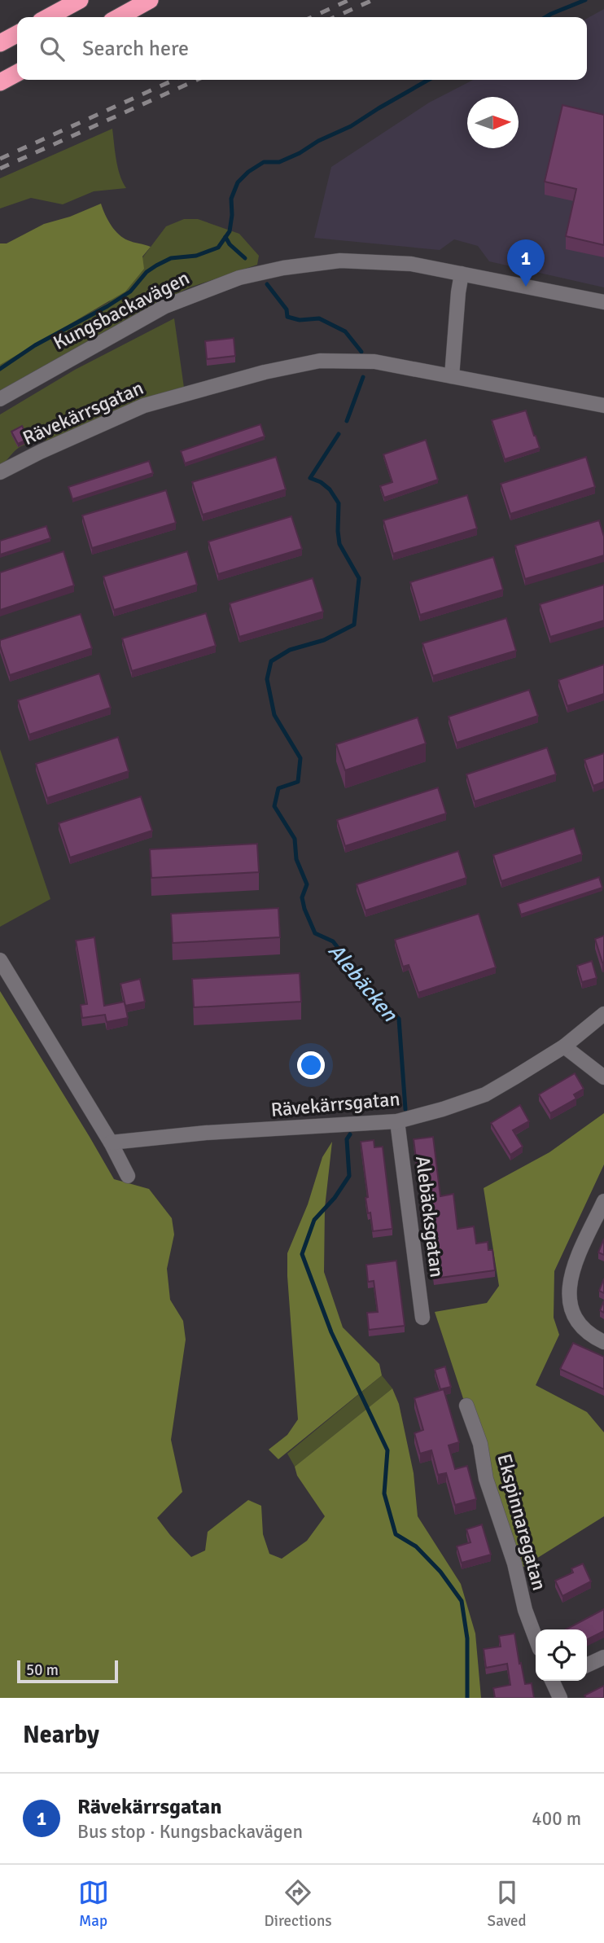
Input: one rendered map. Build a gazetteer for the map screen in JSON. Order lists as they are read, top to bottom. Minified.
{"streets":{"street":["Kungsbackavägen","Rävekärrsgatan","Alebäcksgatan","Ekspinnaregatan"]},"crossings":[["Rävekärrsgatan","Alebäcksgatan"]],"water":["Alebäcken"],"scale_bar":"50 m","north":"right","page":{"search":"Search here","pins":"1","scale":"50 m","heading":"Nearby","list":[{"mark":"1","name":"Rävekärrsgatan","note":"Bus stop · Kungsbackavägen","value":"400 m"}],"nav":["Map","Directions","Saved"]}}
